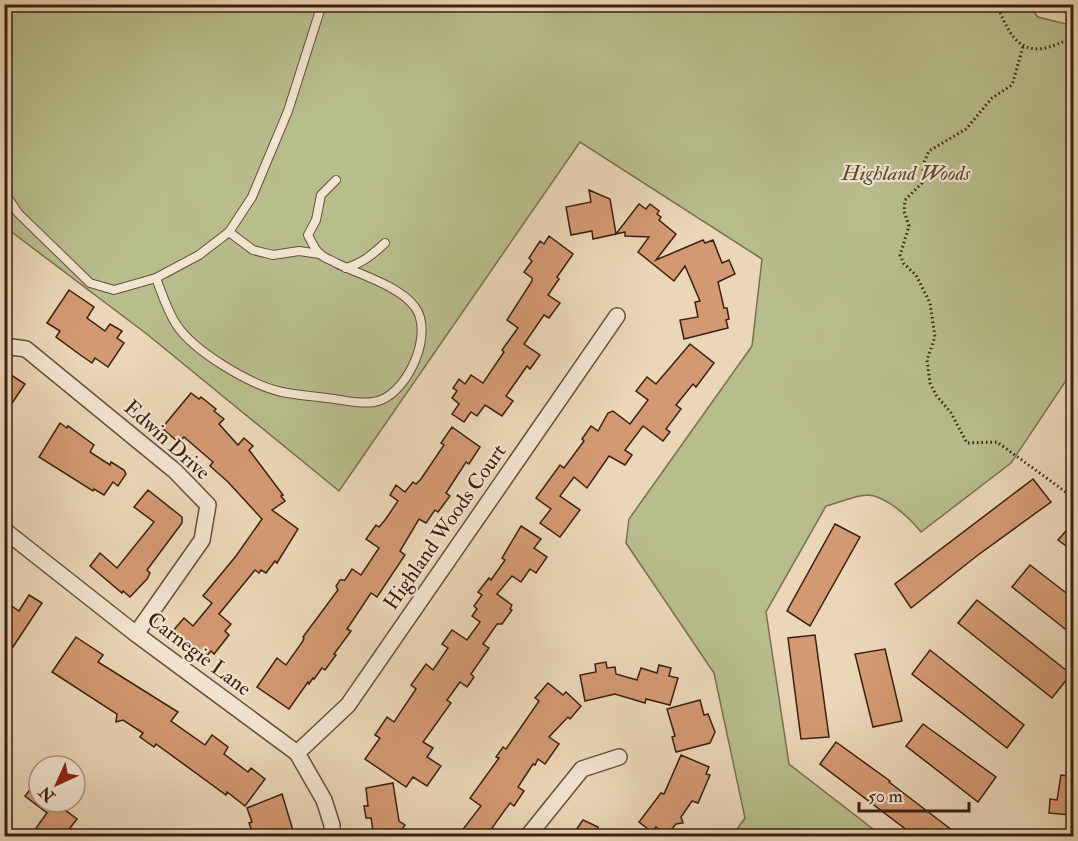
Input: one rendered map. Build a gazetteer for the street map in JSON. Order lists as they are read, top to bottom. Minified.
{"streets":{"street":["Edwin Drive","Highland Woods Court","Carnegie Lane"]},"crossings":[["Edwin Drive","Carnegie Lane"],["Highland Woods Court","Carnegie Lane"]],"parks":["Highland Woods"],"scale_bar":"50 m","north":"bottom left"}
